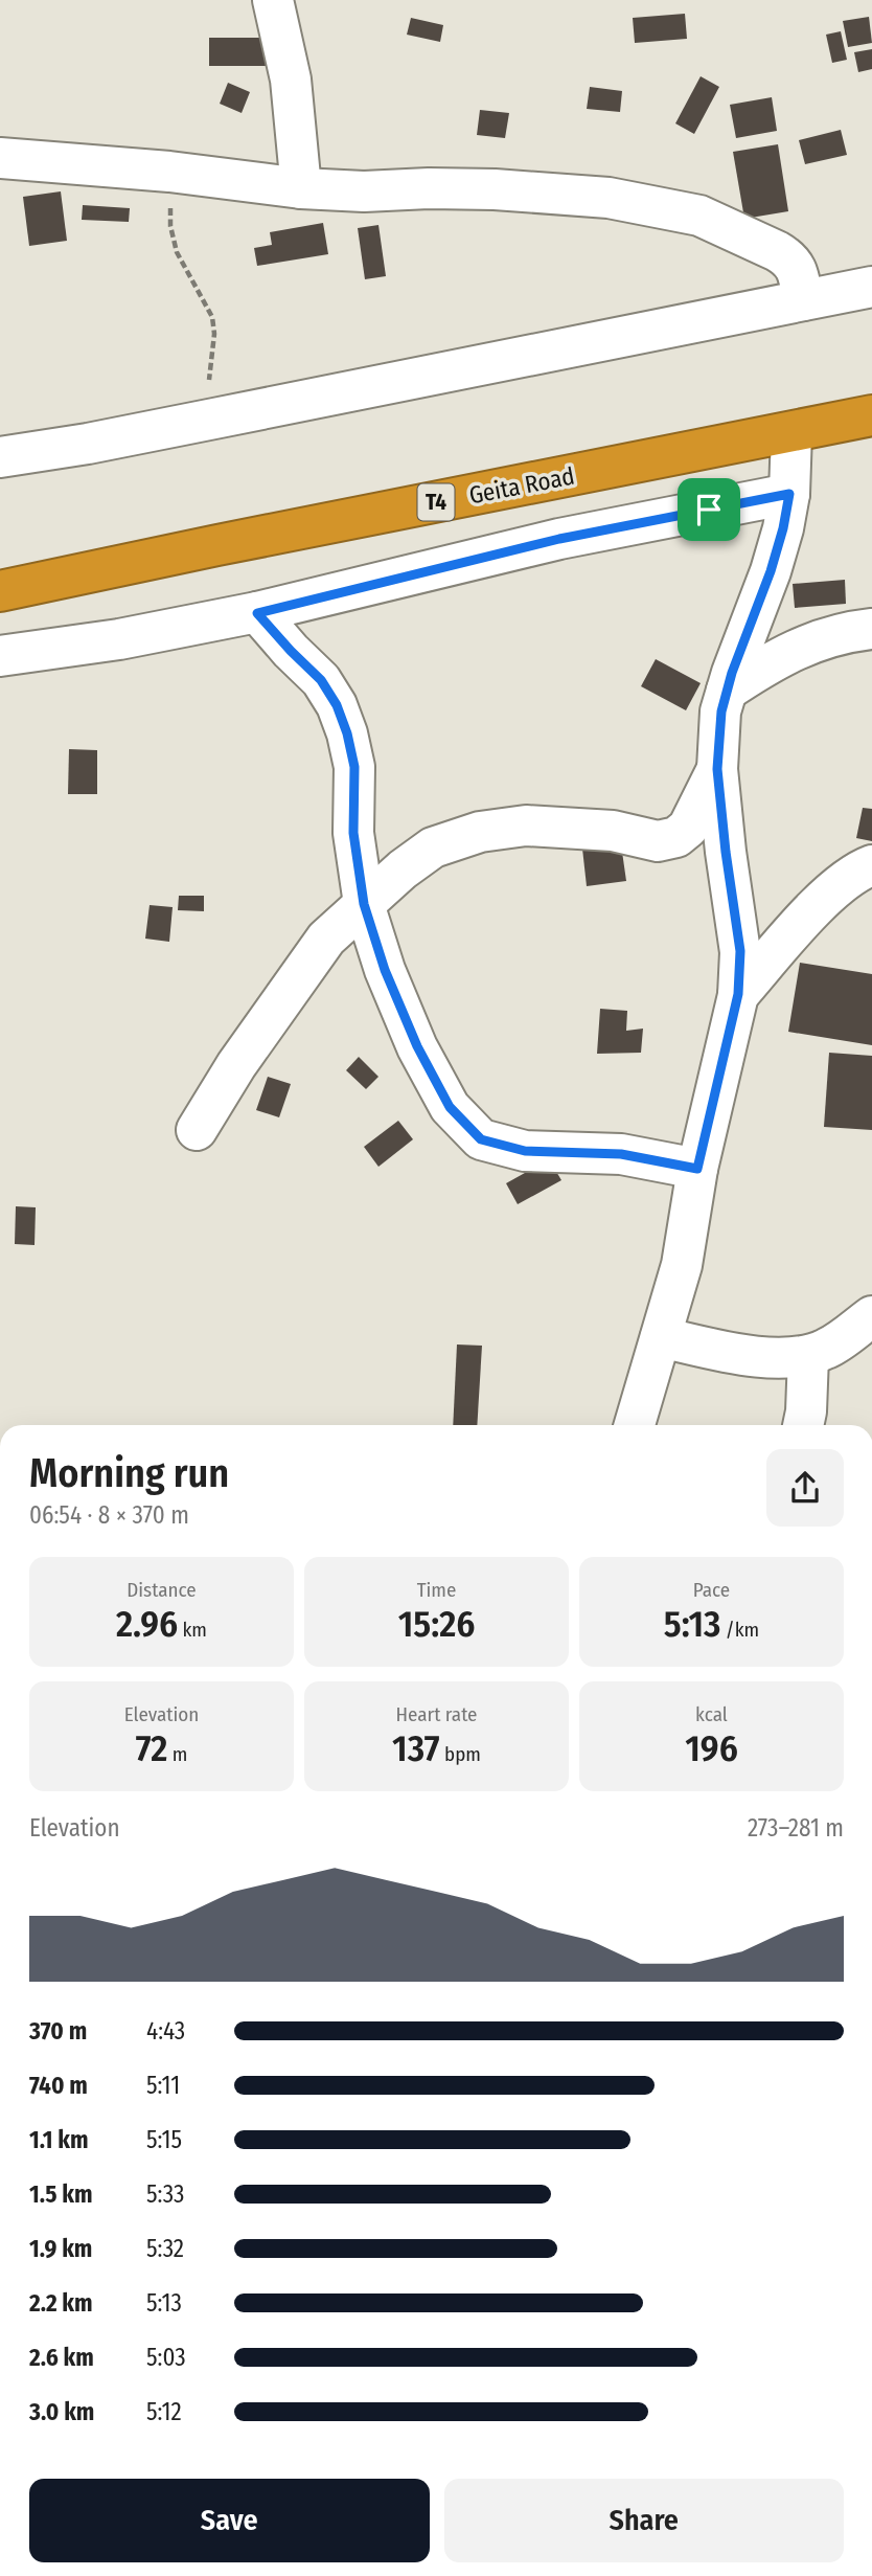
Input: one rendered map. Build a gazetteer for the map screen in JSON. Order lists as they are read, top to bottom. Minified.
{"streets":{"highway":["Geita Road","T4"]},"page":{"heading":["Morning run","06:54 · 8 × 370 m"],"stats":[["Distance","2.96 km"],["Time","15:26"],["Pace","5:13 /km"],["Elevation","72 m"],["Heart rate","137 bpm"],["kcal","196"]],"chart":["Elevation","273–281 m"],"list":[{"name":"370 m","note":"4:43"},{"name":"740 m","note":"5:11"},{"name":"1.1 km","note":"5:15"},{"name":"1.5 km","note":"5:33"},{"name":"1.9 km","note":"5:32"},{"name":"2.2 km","note":"5:13"},{"name":"2.6 km","note":"5:03"},{"name":"3.0 km","note":"5:12"}],"buttons":["Save","Share"]}}
